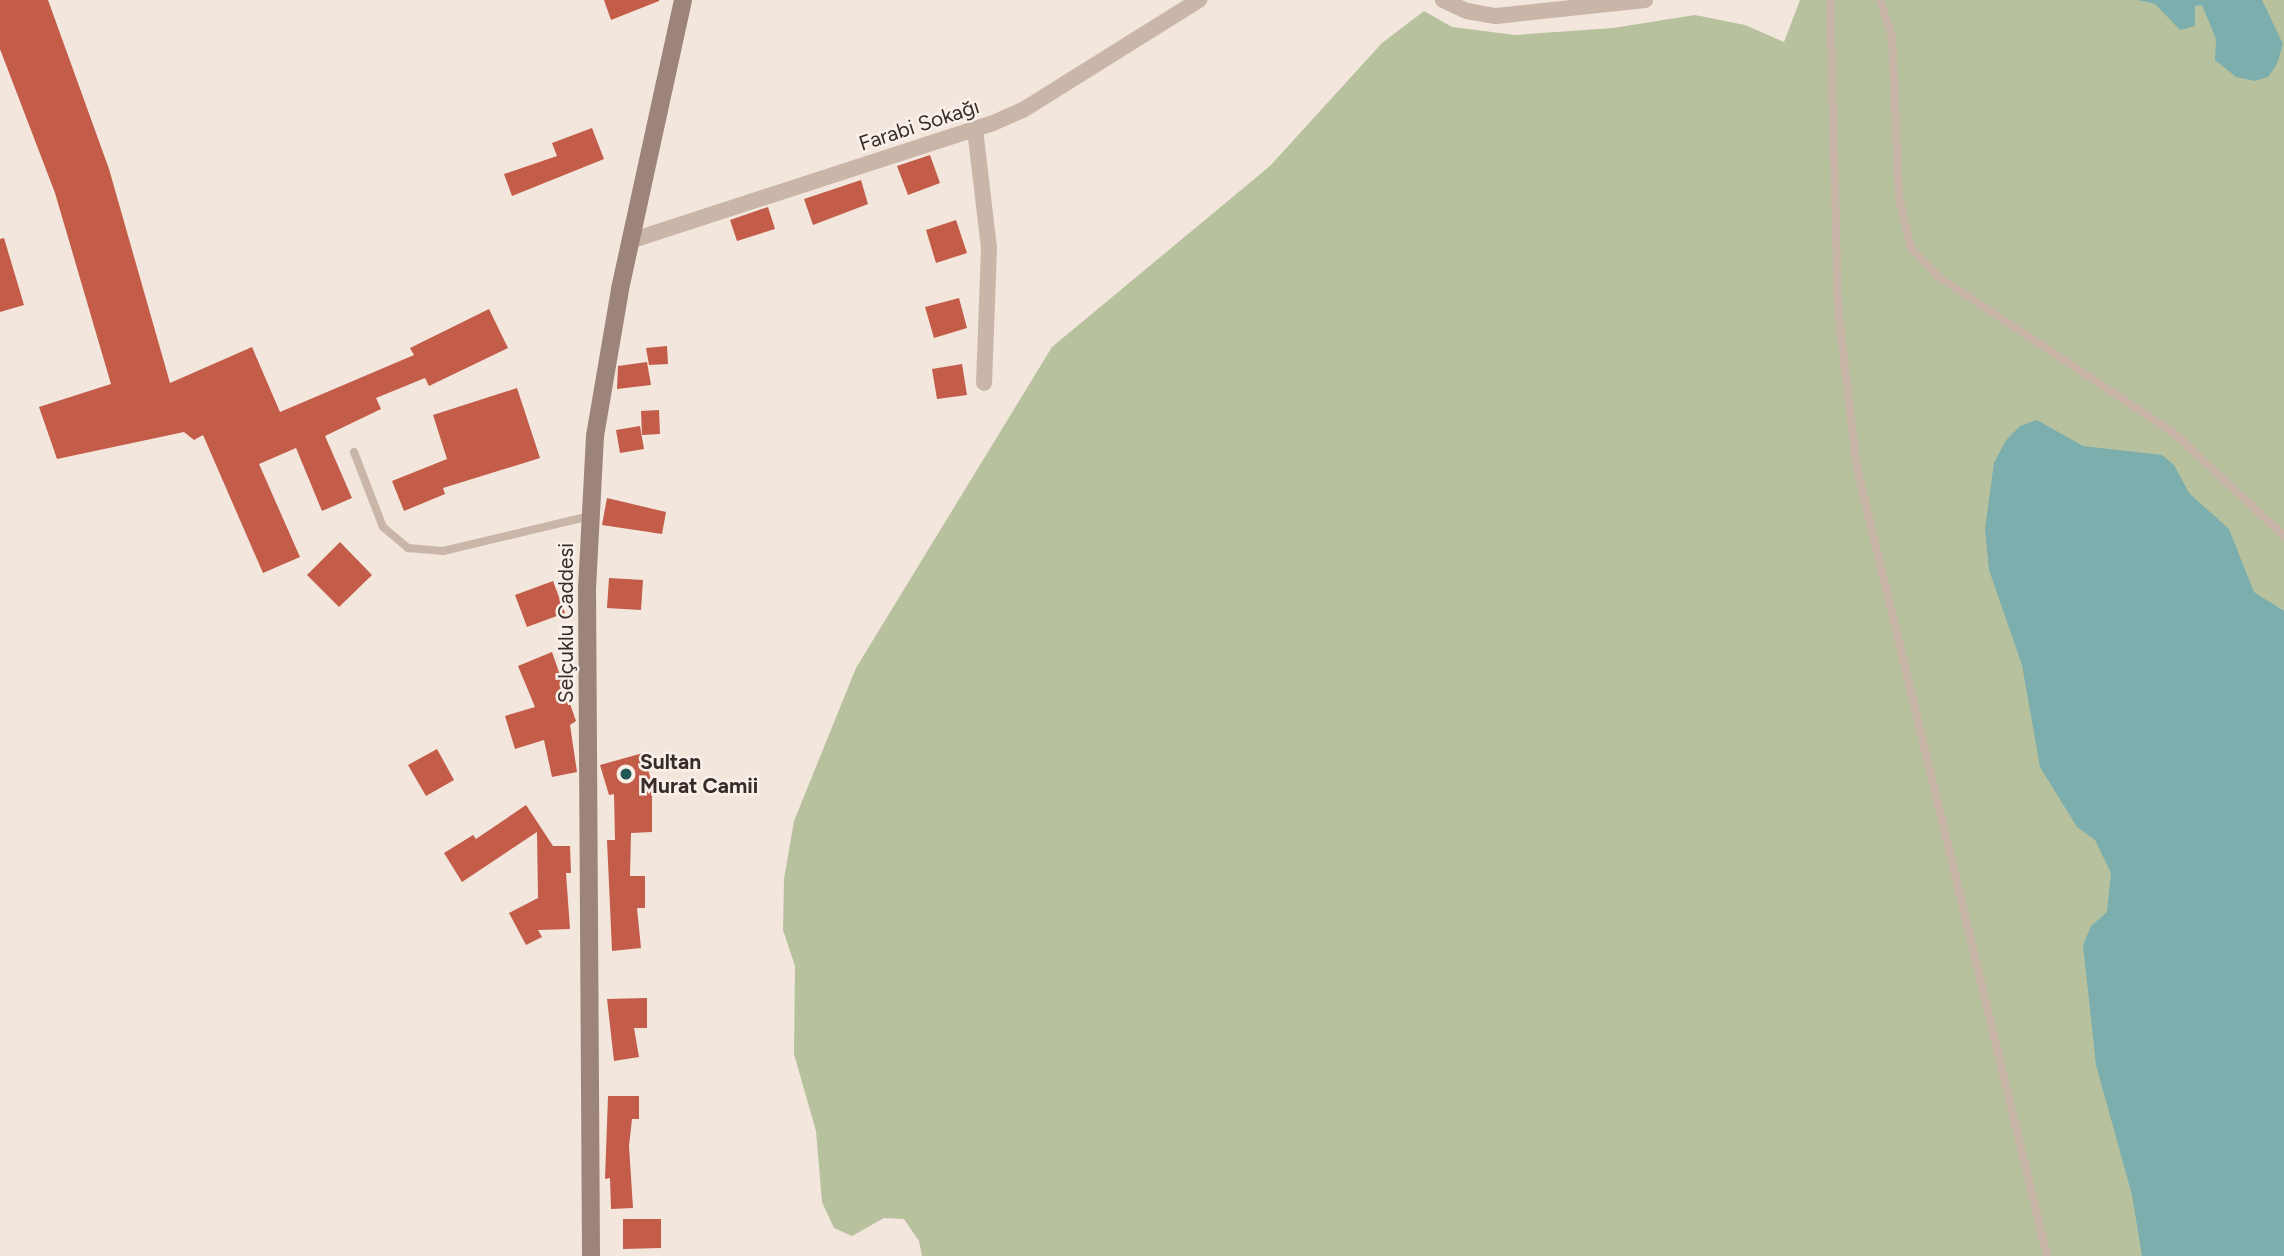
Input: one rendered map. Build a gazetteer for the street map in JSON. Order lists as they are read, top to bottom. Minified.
{"streets":{"street":["Farabi Sokağı","Selçuklu Caddesi"]},"crossings":[["Farabi Sokağı","Selçuklu Caddesi"]],"places":["Sultan Murat Camii"]}
